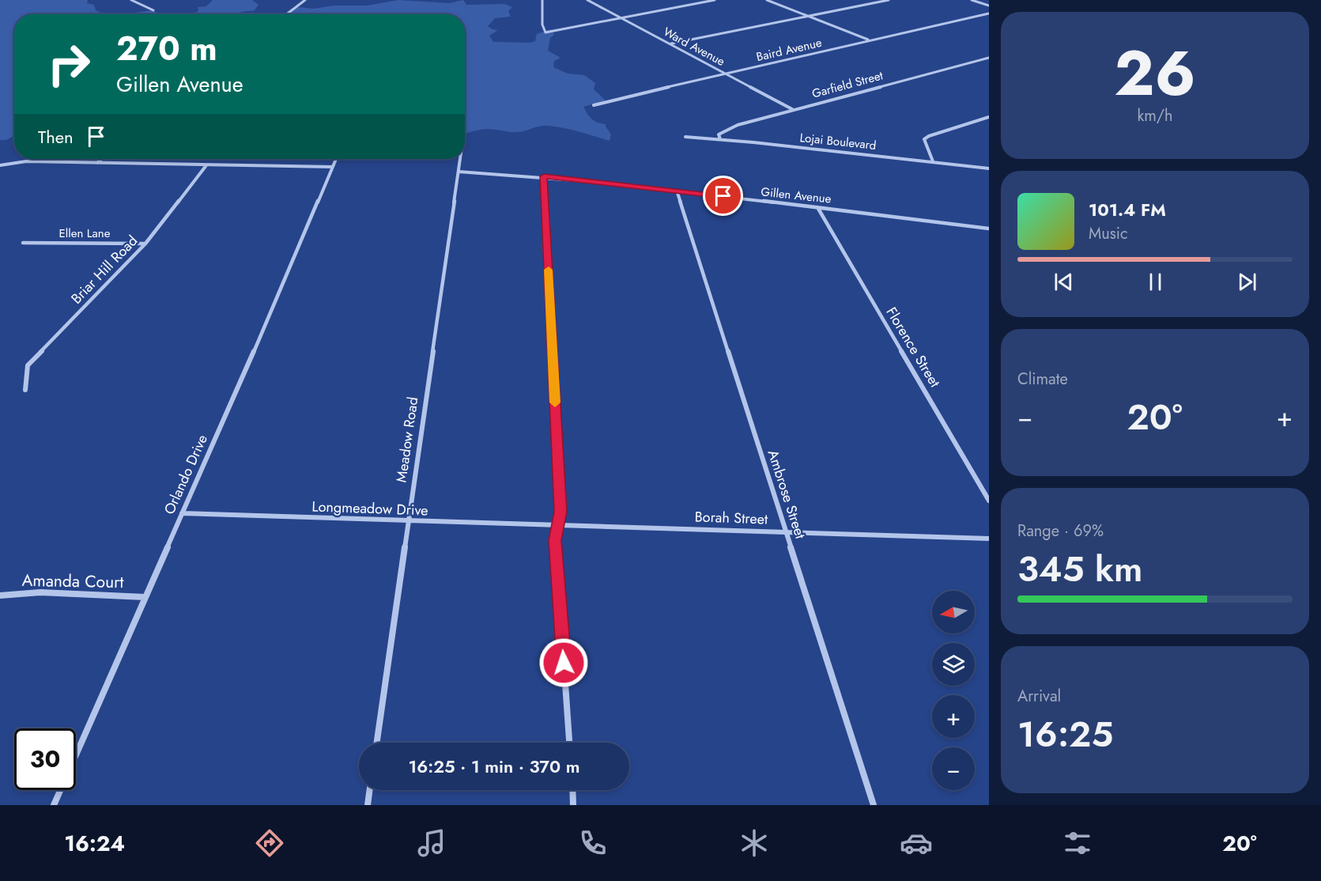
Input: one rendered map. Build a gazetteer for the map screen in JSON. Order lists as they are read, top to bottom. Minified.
{"streets":{"street":["Ward Avenue","Baird Avenue","Garfield Street","Lojai Boulevard","Gillen Avenue","Ellen Lane","Briar Hill Road","Florence Street","Meadow Road","Orlando Drive","Ambrose Street","Longmeadow Drive","Borah Street","Amanda Court"]},"crossings":[["Ward Avenue","Baird Avenue"],["Ward Avenue","Garfield Street"],["Garfield Street","Lojai Boulevard"],["Gillen Avenue","Florence Street"],["Gillen Avenue","Meadow Road"],["Gillen Avenue","Ambrose Street"],["Ellen Lane","Briar Hill Road"],["Meadow Road","Longmeadow Drive"],["Orlando Drive","Longmeadow Drive"],["Orlando Drive","Amanda Court"],["Ambrose Street","Borah Street"],["Longmeadow Drive","Borah Street"]],"north":"left","page":{"tile":[["26","km/h"],"Climate",["Range · 69%","345 km"],["Arrival","16:25"]],"turn":["270 m","Gillen Avenue"],"then":"Then","song":["101.4 FM","Music"],"heat":["−","20°","+"],"map_buttons":["+","−"],"limit":"30","trip":"16:25 · 1 min · 370 m","tabs":["16:24","20°"]}}
